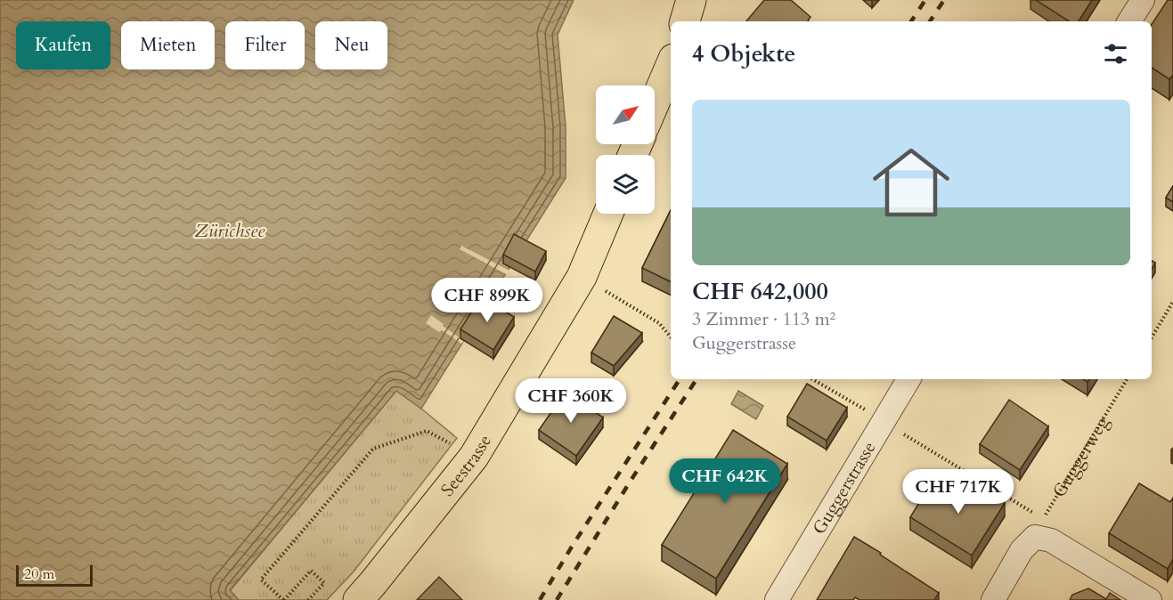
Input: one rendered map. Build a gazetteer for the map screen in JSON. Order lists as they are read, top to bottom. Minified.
{"streets":{"main road":["Seestrasse"],"street":["Guggerstrasse"],"path":["Guggerweg"]},"water":["Zürichsee"],"scale_bar":"20 m","north":"top right","page":{"chip":["Kaufen","Mieten","Filter","Neu"],"heading":"4 Objekte","list":[{"name":"CHF 642,000","note":"3 Zimmer · 113 m² · Guggerstrasse"}],"price":["CHF 899K","CHF 360K","CHF 642K","CHF 717K"],"scale":"20 m"}}
